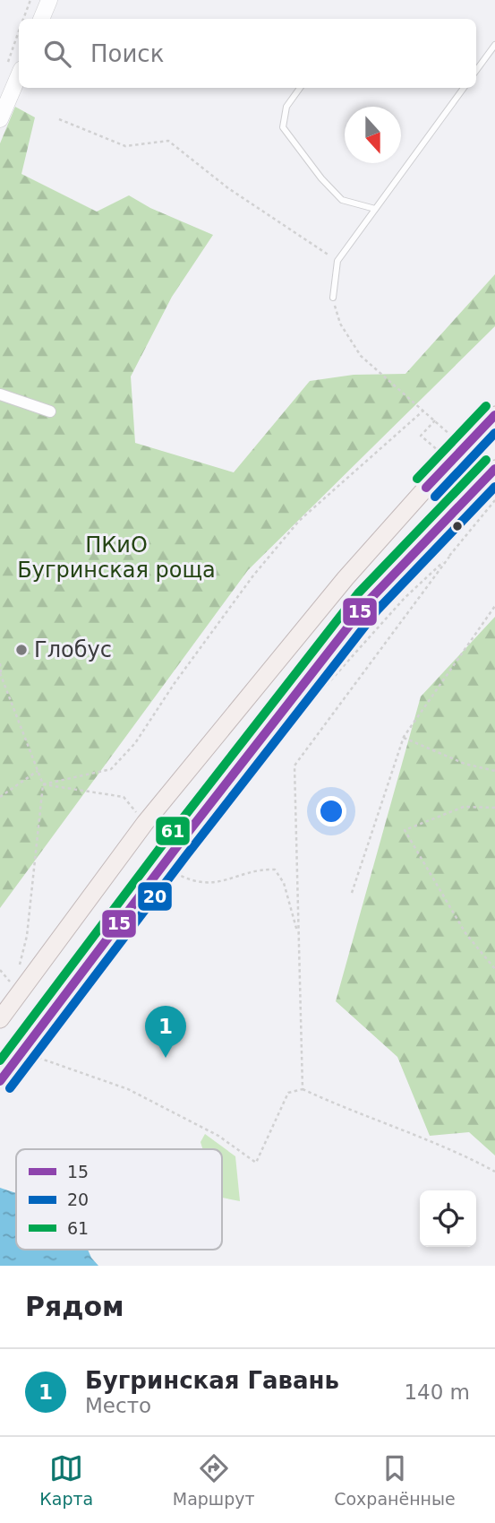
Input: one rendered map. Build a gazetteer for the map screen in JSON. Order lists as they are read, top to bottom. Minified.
{"parks":["ПКиО Бугринская роща"],"places":["Глобус"],"lines":["transit line 61","transit line 15","transit line 20"],"legend":["15","20","61"],"north":"bottom","page":{"search":"Поиск","pins":"1","heading":"Рядом","list":[{"mark":"1","name":"Бугринская Гавань","note":"Место","value":"140 m"}],"nav":["Карта","Маршрут","Сохранённые"]}}
